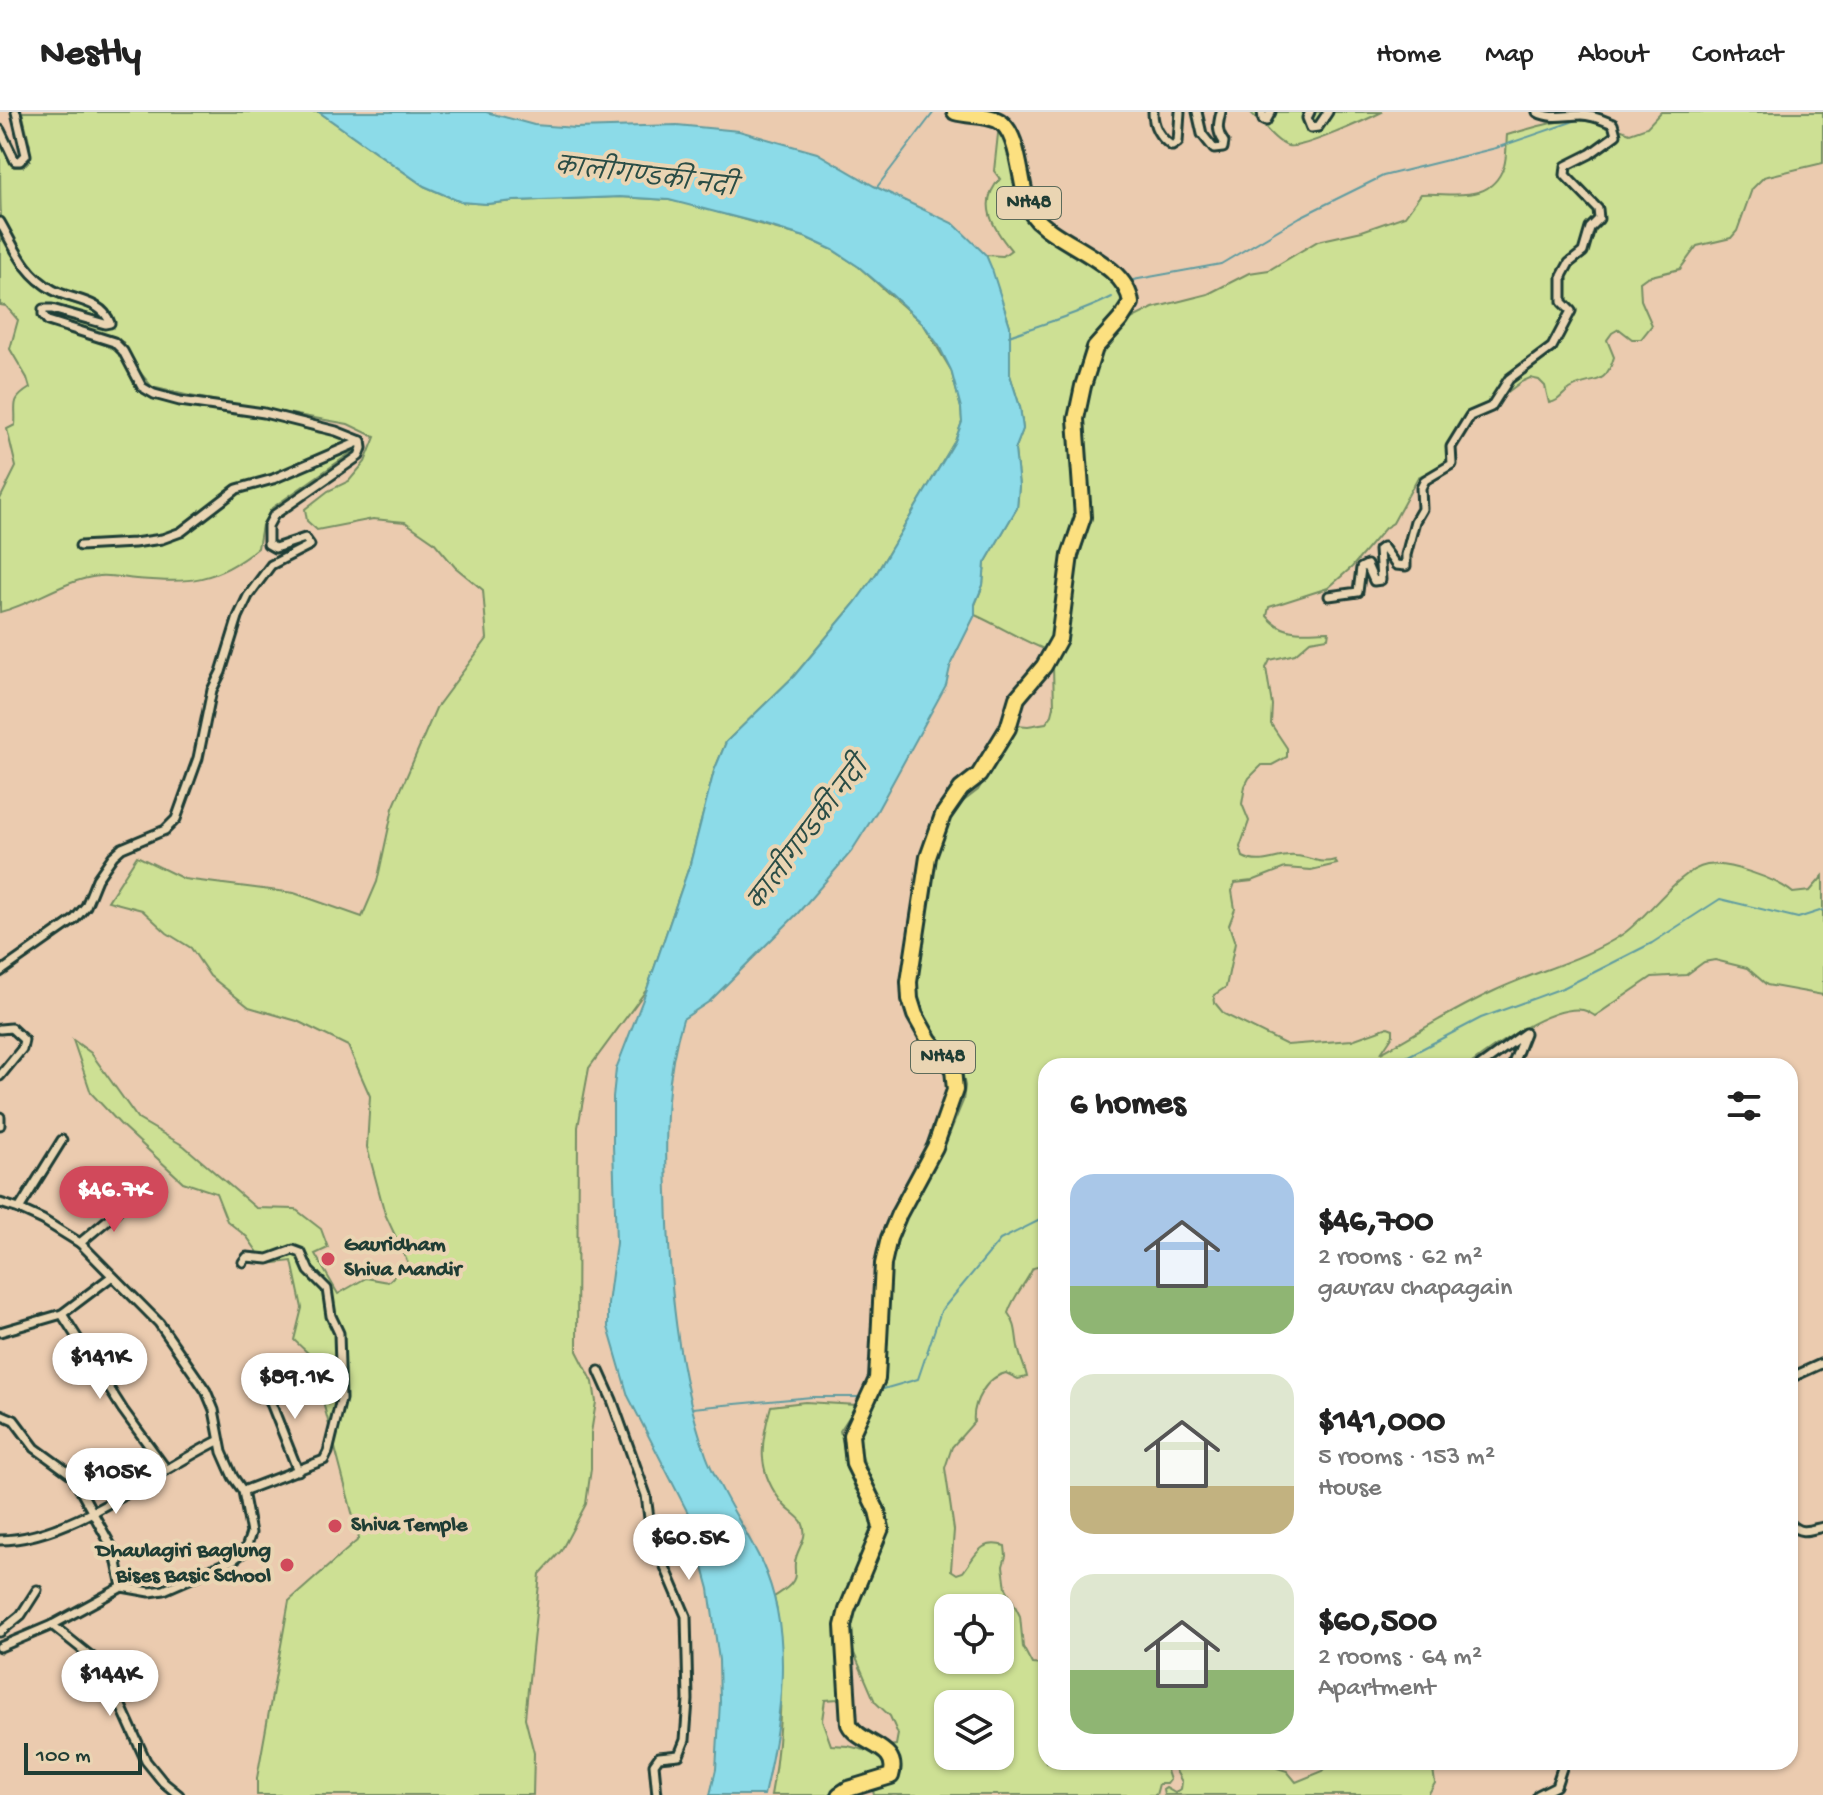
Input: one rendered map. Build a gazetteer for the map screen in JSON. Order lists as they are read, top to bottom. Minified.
{"streets":{"highway":["NH48"]},"water":["कालीगण्डकी नदी"],"places":["Gauridham Shiva Mandir","Shiva Temple","Dhaulagiri Baglung Bises Basic School"],"scale_bar":"100 m","page":{"header":"Nestly","nav":["Home","Map","About","Contact"],"heading":"6 homes","list":[{"name":"$46,700","note":"2 rooms · 62 m² · gaurav chapagain"},{"name":"$141,000","note":"5 rooms · 153 m² · House"},{"name":"$60,500","note":"2 rooms · 64 m² · Apartment"}],"price":["$46.7K","$141K","$89.1K","$105K","$60.5K","$144K"],"scale":"100 m"}}
